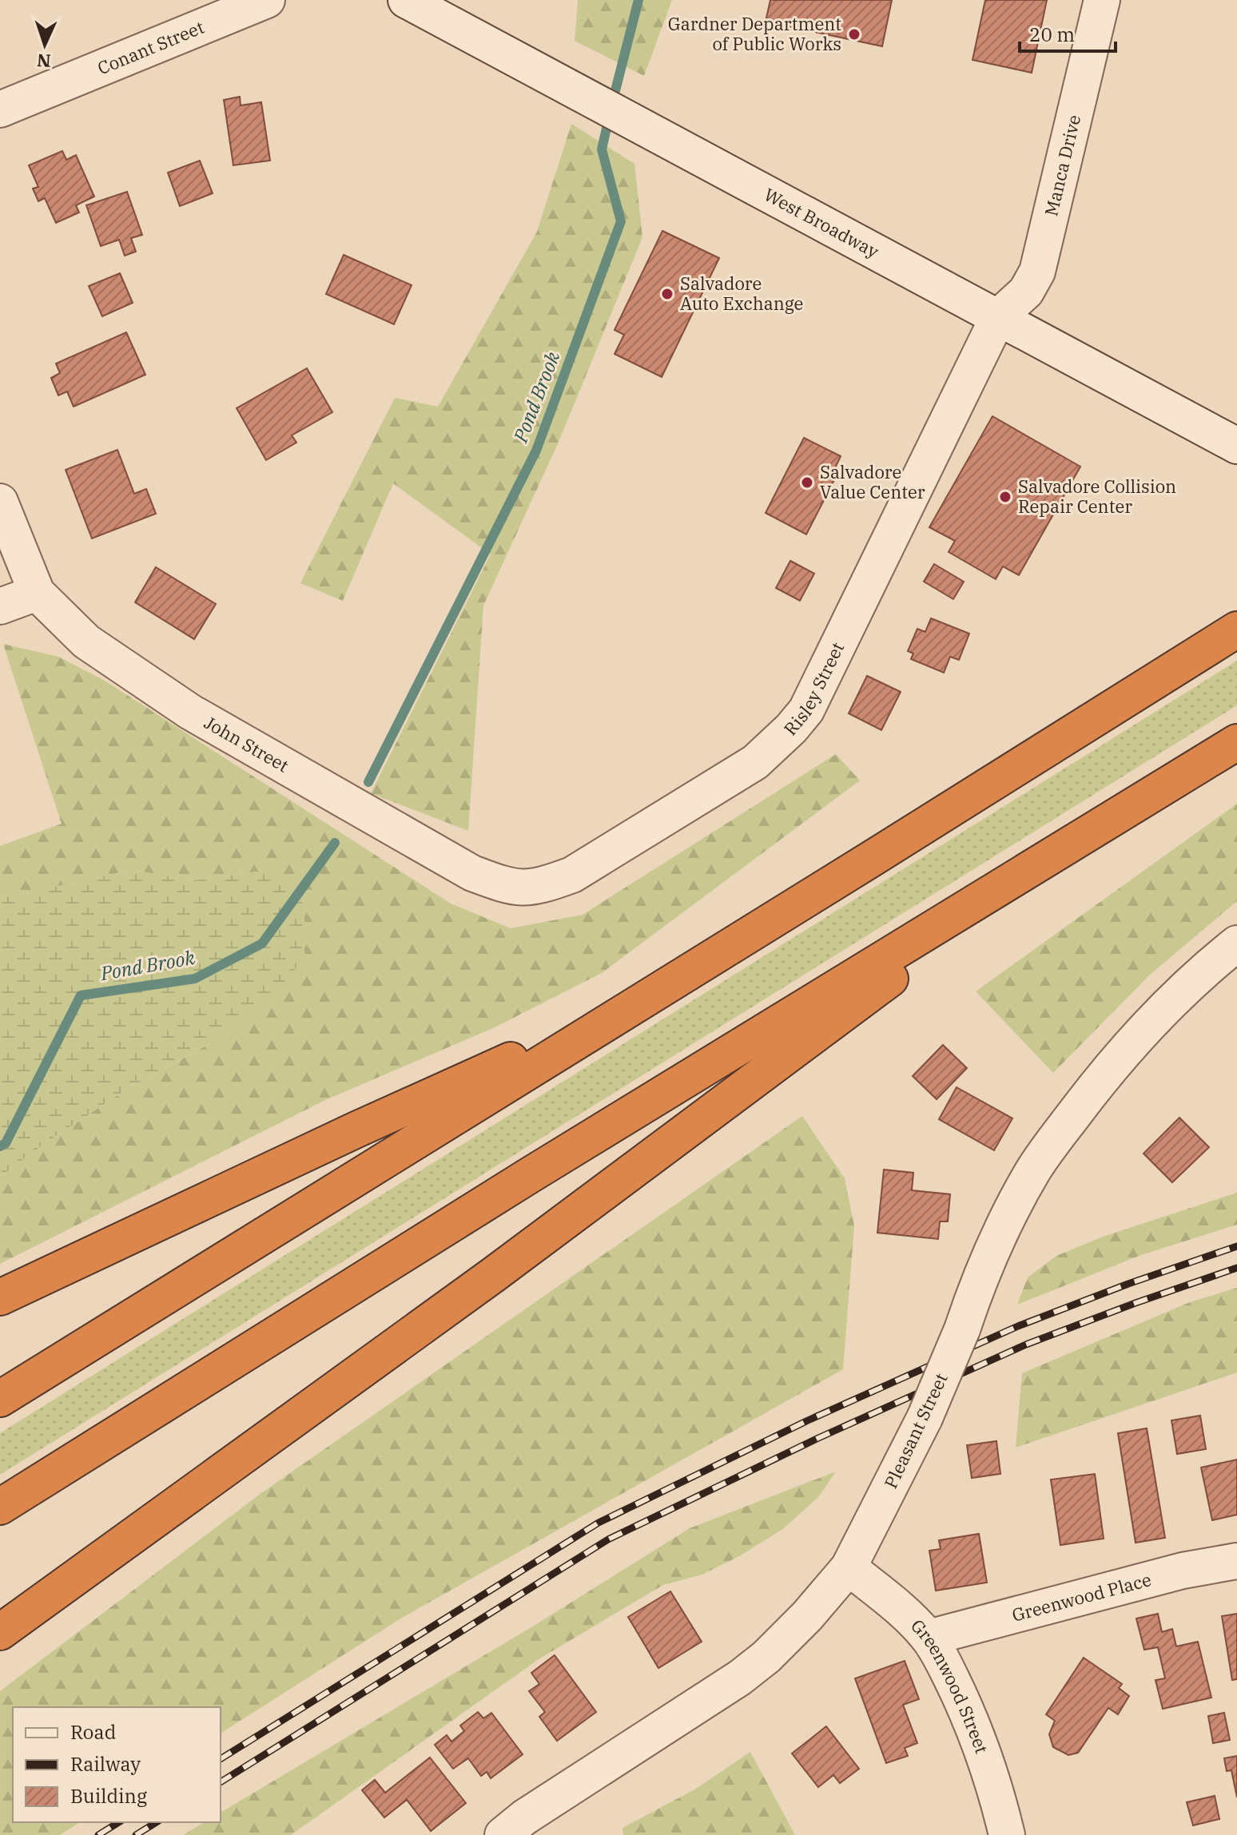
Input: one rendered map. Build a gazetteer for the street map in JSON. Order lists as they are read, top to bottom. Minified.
{"streets":{"street":["Conant Street","Manca Drive","West Broadway","Risley Street","John Street","Pleasant Street","Greenwood Place","Greenwood Street"]},"crossings":[["Manca Drive","West Broadway"],["Manca Drive","Risley Street"],["West Broadway","Risley Street"],["Risley Street","John Street"],["Pleasant Street","Greenwood Street"],["Greenwood Place","Greenwood Street"]],"water":["Pond Brook"],"places":["Gardner Department of Public Works","Salvadore Auto Exchange","Salvadore Value Center","Salvadore Collision Repair Center"],"legend":["Road","Railway","Building"],"scale_bar":"20 m","north":"bottom"}
